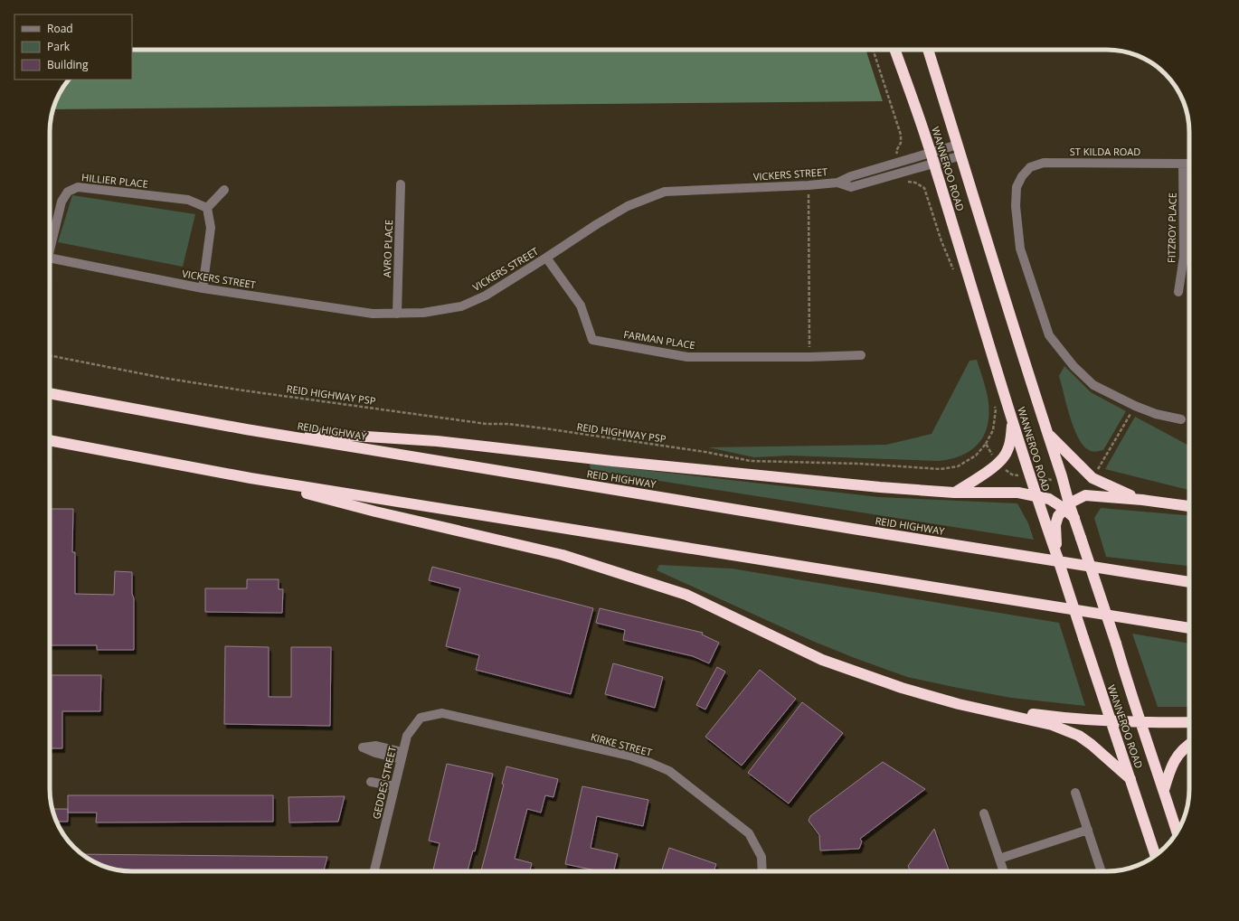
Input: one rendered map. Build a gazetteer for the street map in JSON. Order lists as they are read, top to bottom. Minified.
{"streets":{"highway":["WANNEROO ROAD","REID HIGHWAY"],"street":["ST KILDA ROAD","VICKERS STREET","HILLIER PLACE","FITZROY PLACE","AVRO PLACE","FARMAN PLACE","KIRKE STREET","GEDDES STREET"],"path":["REID HIGHWAY PSP"]},"crossings":[["ST KILDA ROAD","FITZROY PLACE"],["WANNEROO ROAD","VICKERS STREET"],["VICKERS STREET","AVRO PLACE"],["VICKERS STREET","FARMAN PLACE"],["KIRKE STREET","GEDDES STREET"]],"legend":["Road","Park","Building"]}
